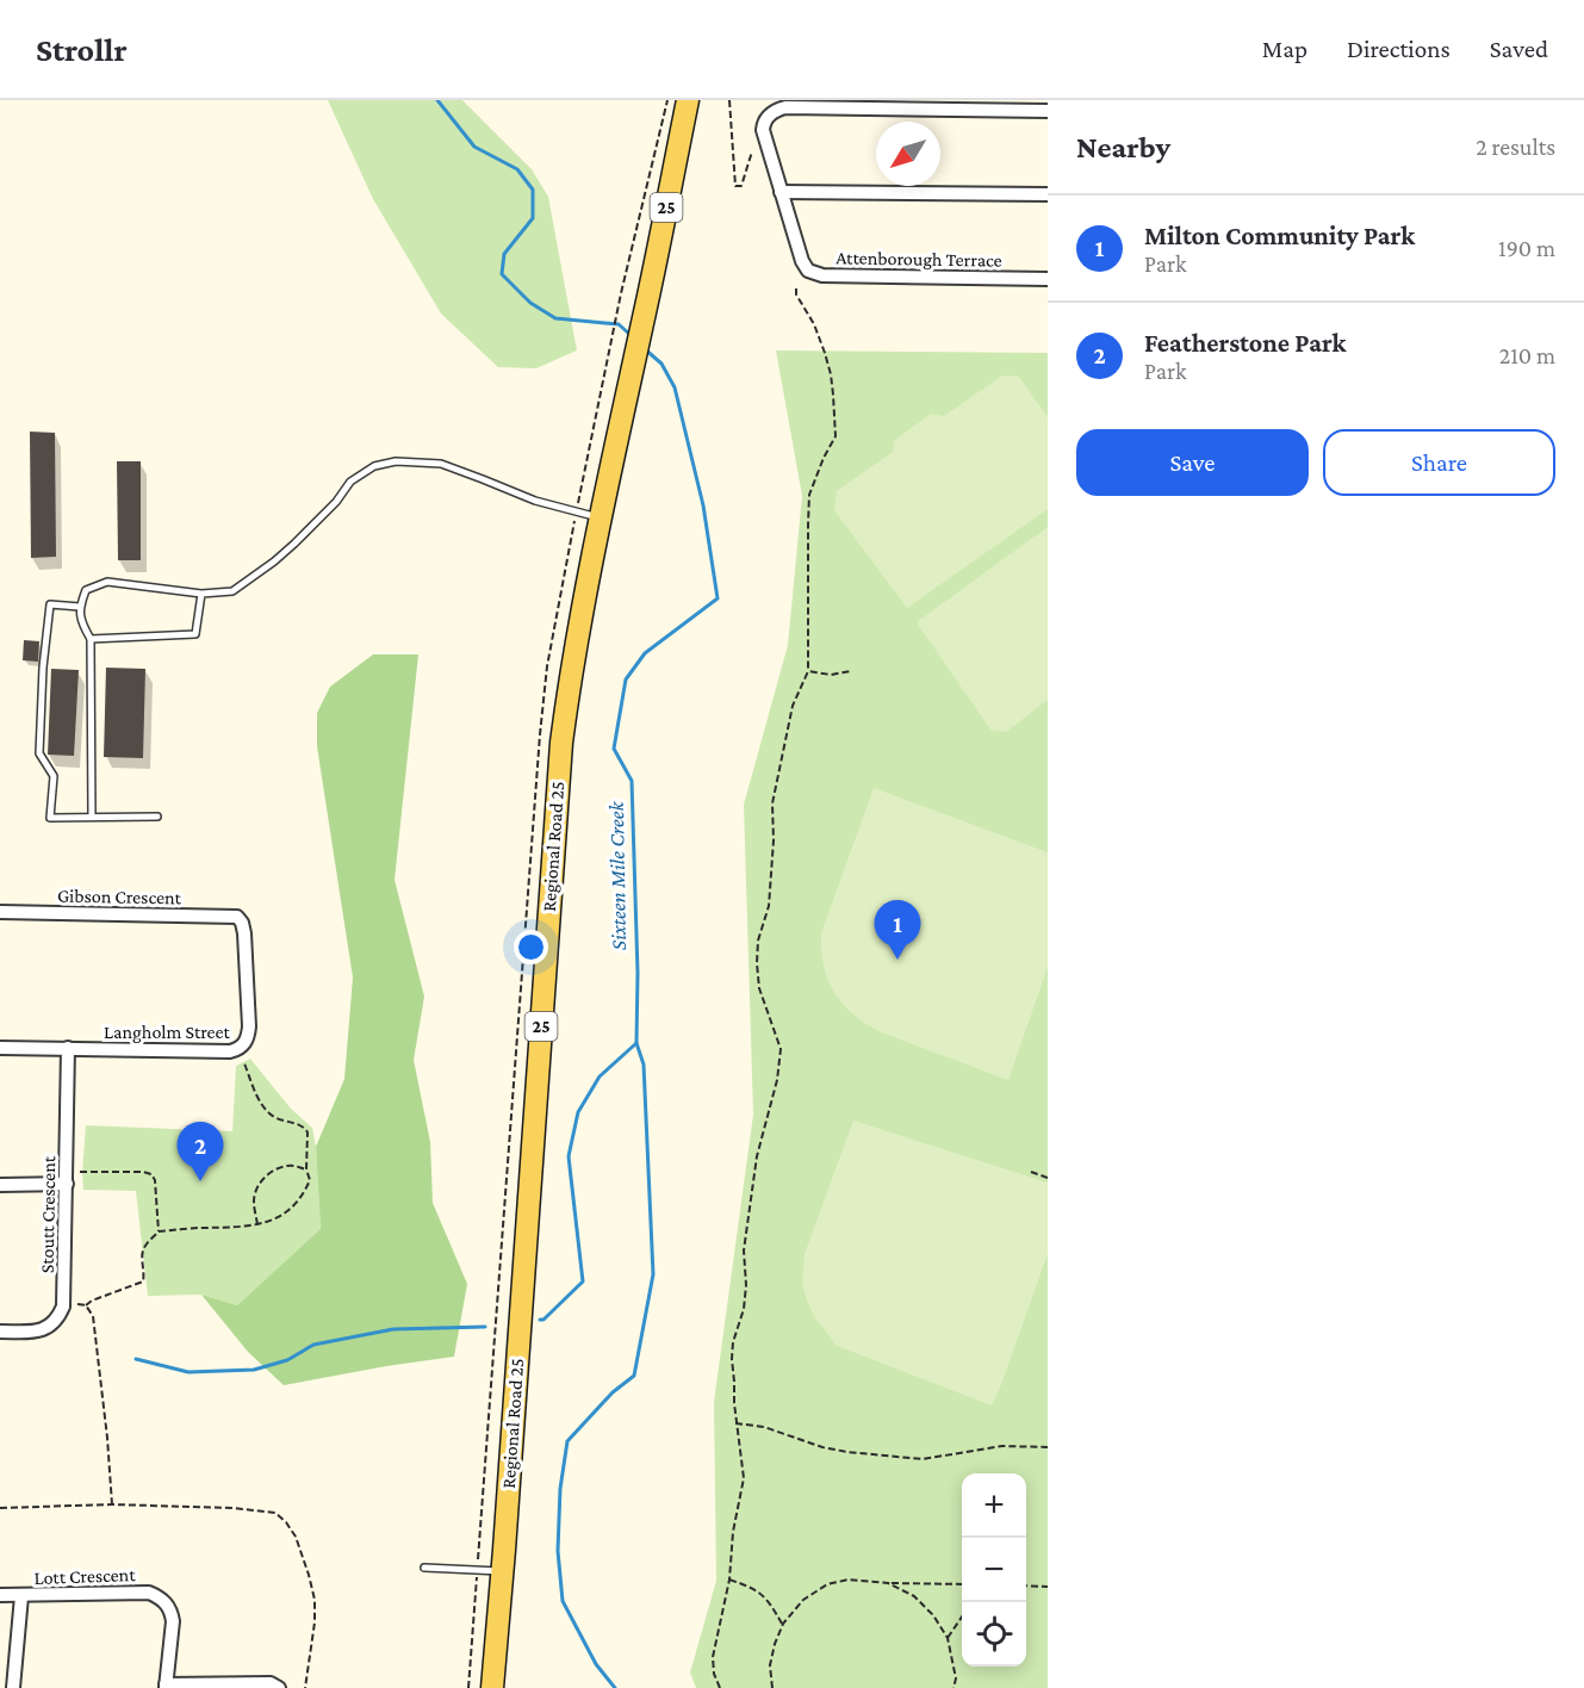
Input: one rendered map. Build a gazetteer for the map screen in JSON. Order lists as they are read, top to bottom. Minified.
{"streets":{"main road":["25","Regional Road 25"],"street":["Attenborough Terrace","Gibson Crescent","Langholm Street","Stoutt Crescent","Lott Crescent"]},"crossings":[["Gibson Crescent","Langholm Street"],["Langholm Street","Stoutt Crescent"]],"water":["Sixteen Mile Creek"],"north":"bottom left","page":{"header":"Strollr","nav":["Map","Directions","Saved"],"heading":["Nearby","2 results"],"list":[{"mark":"1","name":"Milton Community Park","note":"Park","value":"190 m"},{"mark":"2","name":"Featherstone Park","note":"Park","value":"210 m"}],"buttons":["Save","Share"],"pins":["1","2"],"map_buttons":["+","−"]}}
